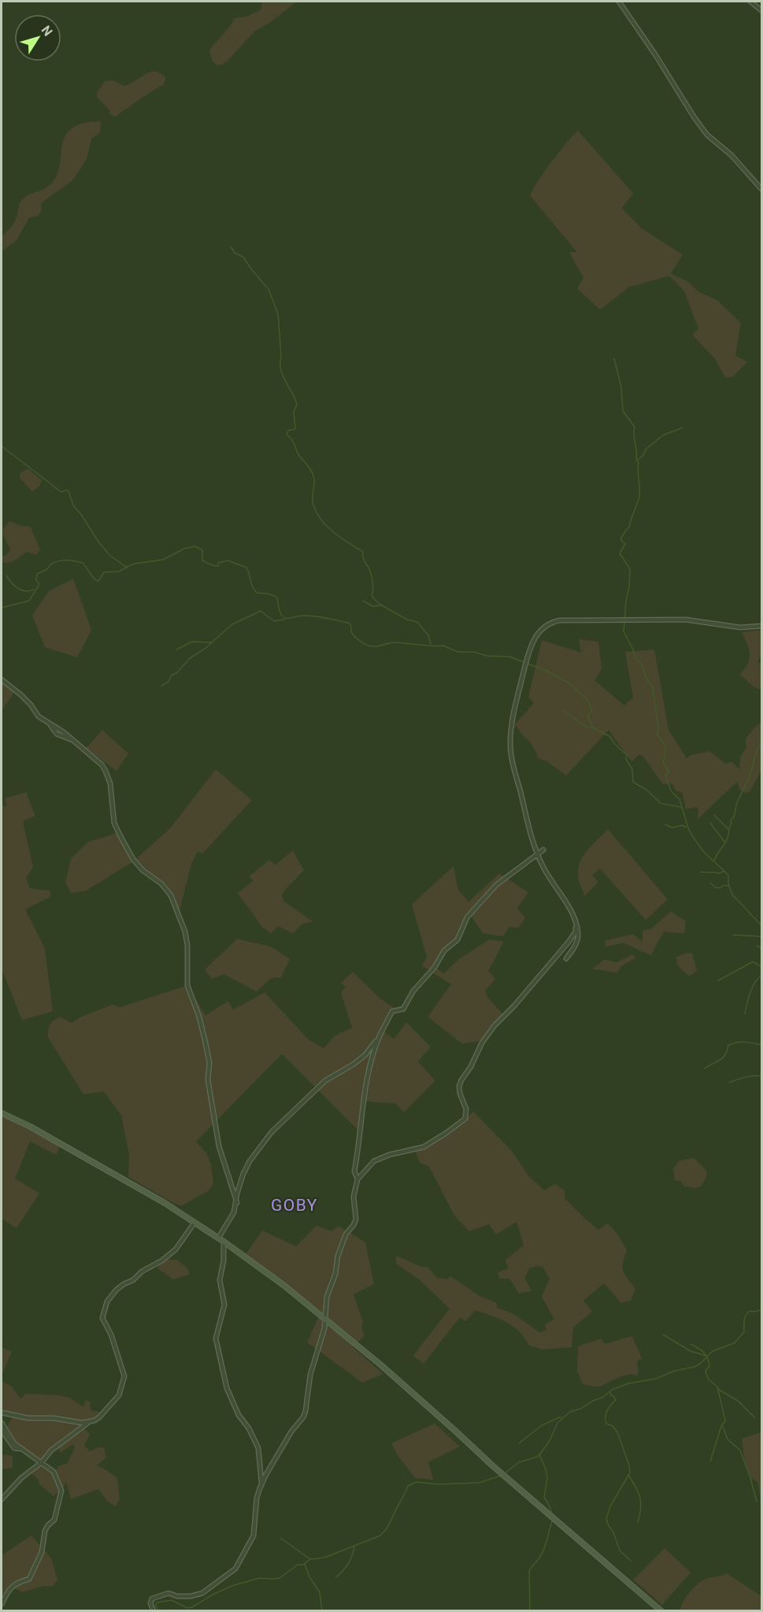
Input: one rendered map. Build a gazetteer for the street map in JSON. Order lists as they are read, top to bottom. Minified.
{"districts":["GOBY"],"north":"top right"}
